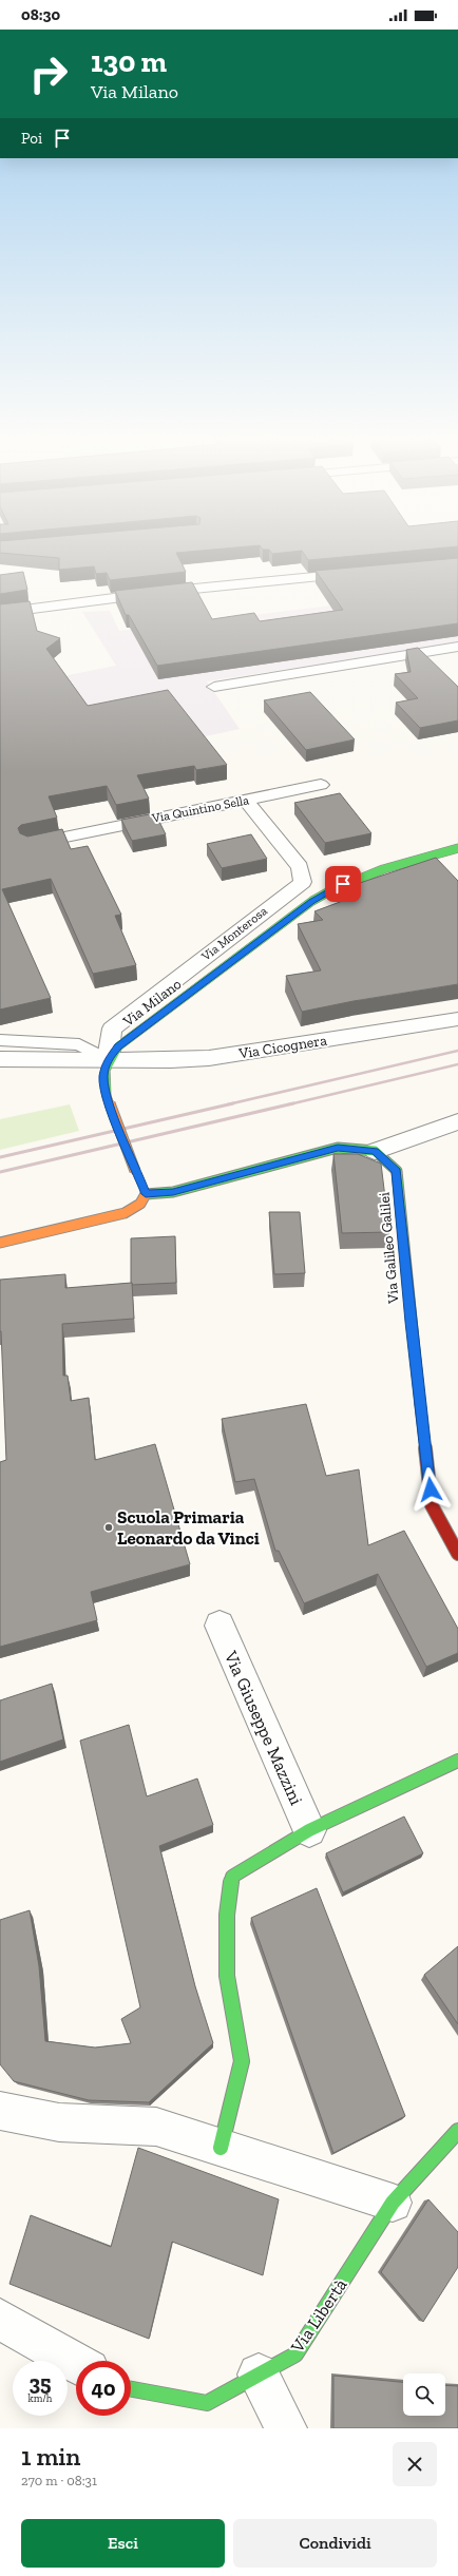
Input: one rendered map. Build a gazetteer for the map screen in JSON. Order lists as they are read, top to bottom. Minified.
{"streets":{"street":["Via Quintino Sella","Via Monterosa","Via Milano","Via Cicognera","Via Galileo Galilei","Via Giuseppe Mazzini","Via Libertà"]},"crossings":[["Via Quintino Sella","Via Monterosa"],["Via Monterosa","Via Milano"],["Via Monterosa","Via Cicognera"],["Via Milano","Via Cicognera"]],"places":["Scuola Primaria Leonardo da Vinci"],"page":{"status":"08:30","turn":["130 m","Via Milano"],"then":"Poi","speed":"35 km/h","limit":"40","heading":["1 min","270 m · 08:31"],"buttons":["Esci","Condividi"]}}
